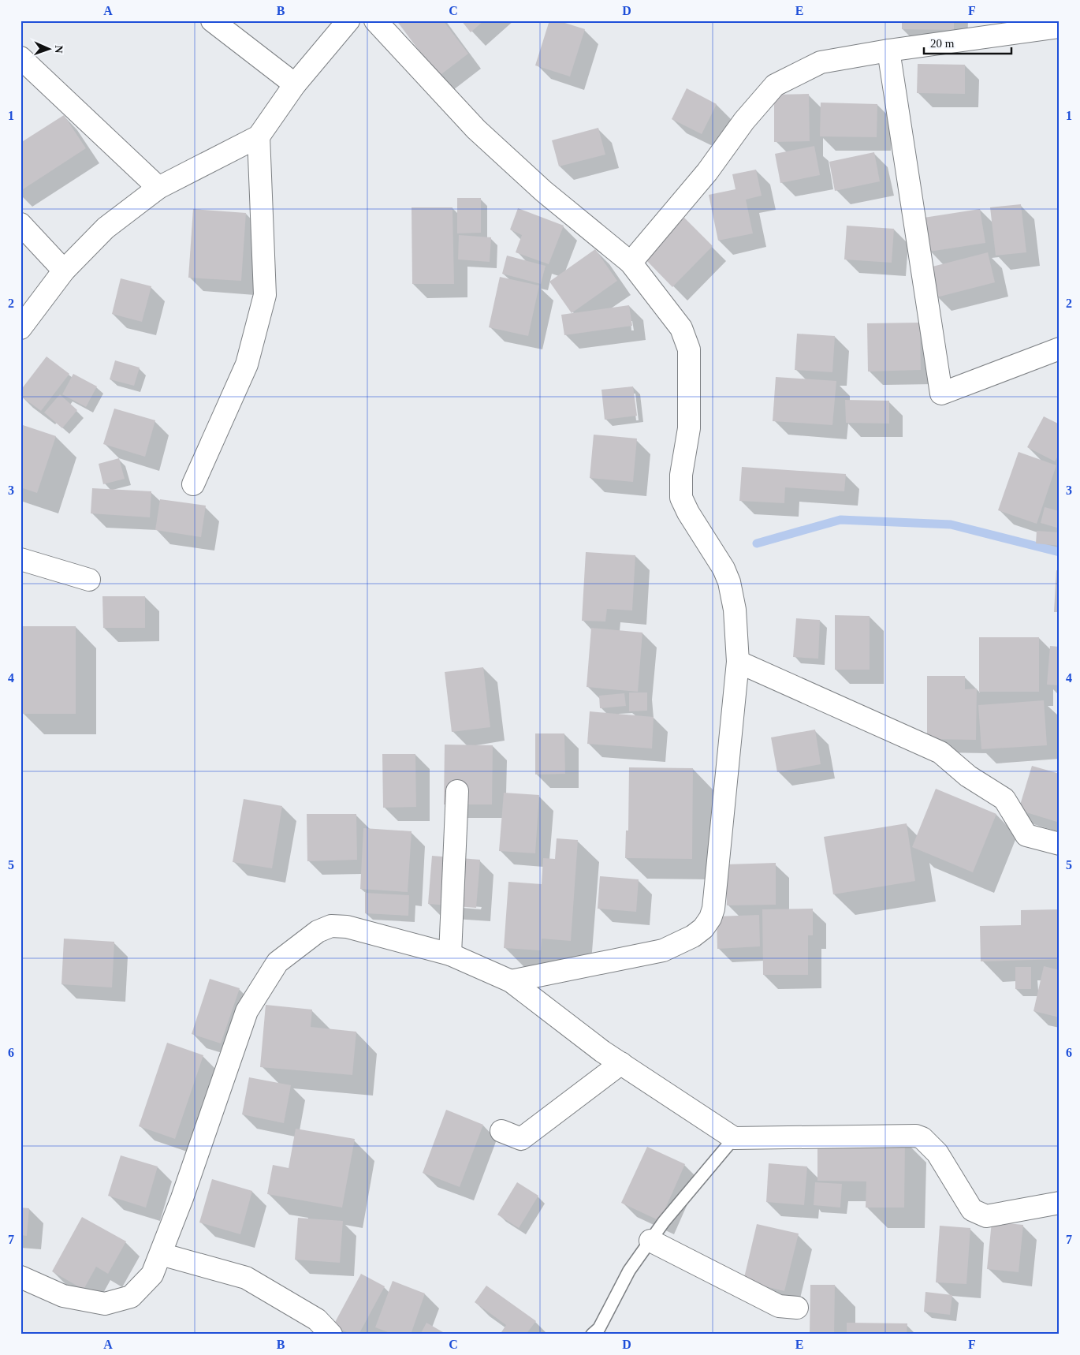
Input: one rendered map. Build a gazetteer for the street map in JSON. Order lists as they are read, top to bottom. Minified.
{"scale_bar":"20 m","north":"right","grid":{"columns":["A","B","C","D","E","F"],"rows":["1","2","3","4","5","6","7"]}}
